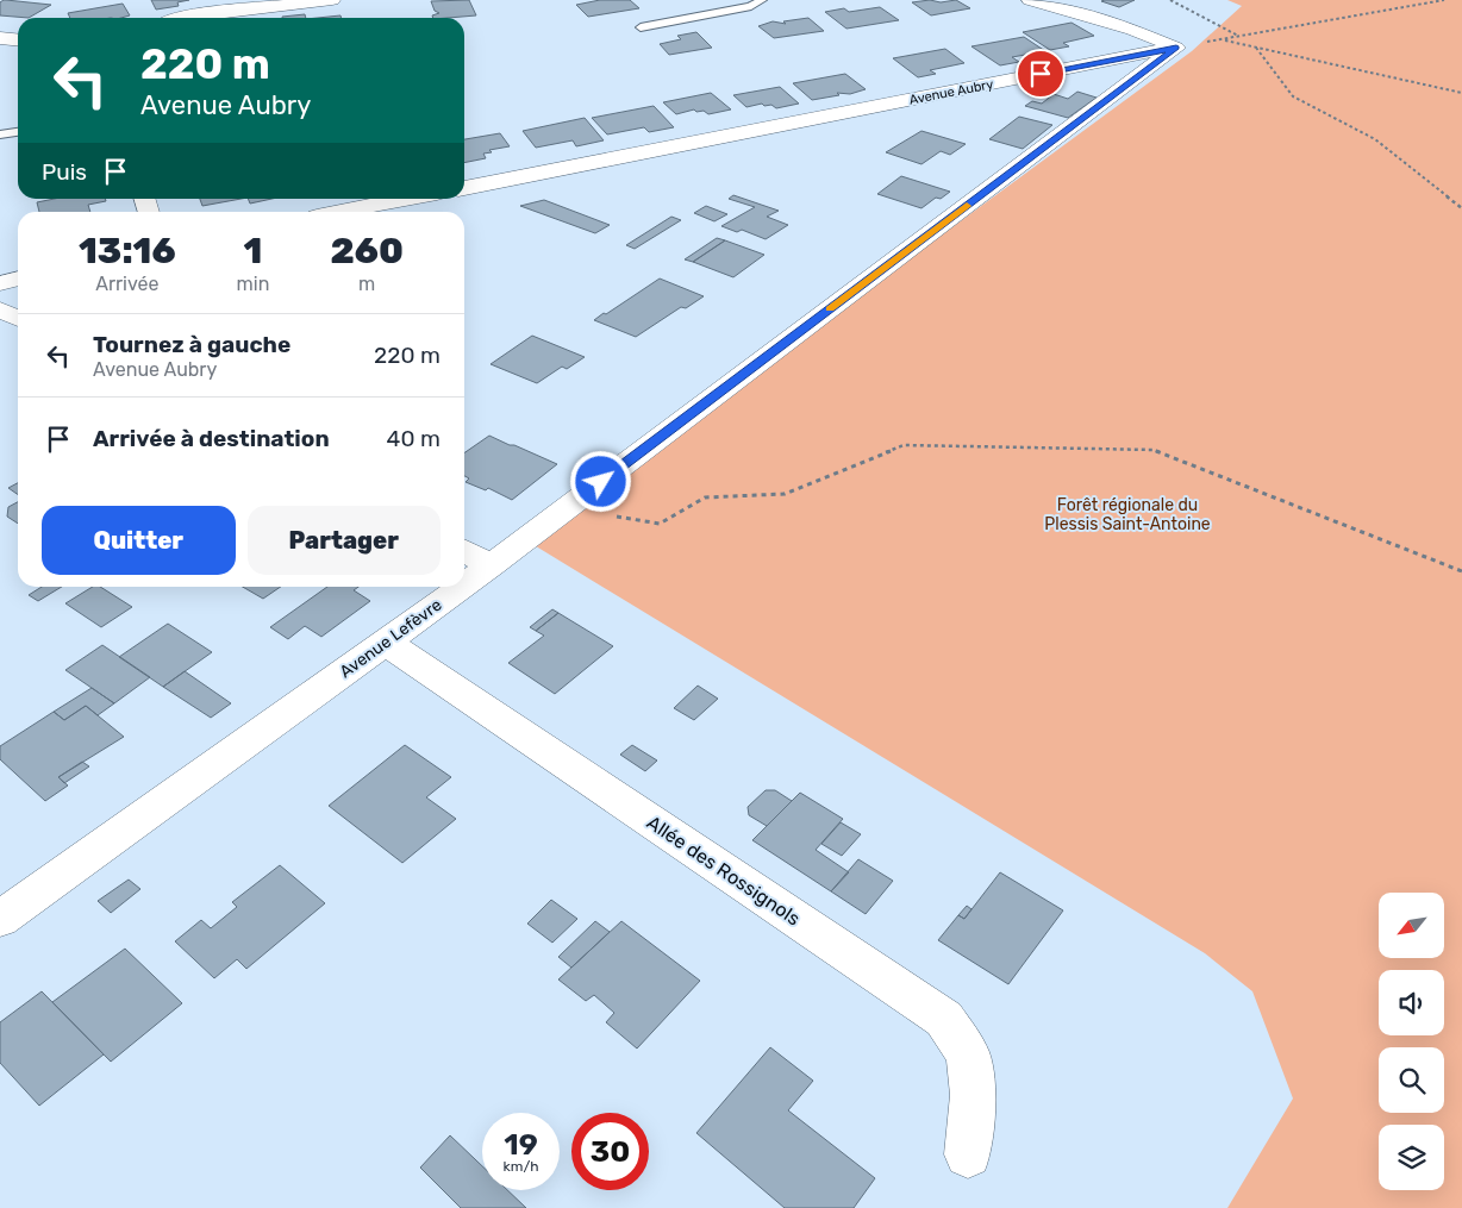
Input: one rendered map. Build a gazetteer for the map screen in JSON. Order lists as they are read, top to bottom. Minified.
{"streets":{"street":["Avenue Aubry","Avenue Lefèvre","Allée des Rossignols"]},"crossings":[["Avenue Aubry","Avenue Lefèvre"],["Avenue Lefèvre","Allée des Rossignols"]],"parks":["Forêt régionale du Plessis Saint-Antoine"],"north":"bottom left","page":{"turn":["220 m","Avenue Aubry"],"then":"Puis","eta":["13:16","Arrivée","1","min","260","m"],"list":[{"name":"Tournez à gauche","note":"Avenue Aubry","value":"220 m"},{"name":"Arrivée à destination","value":"40 m"}],"buttons":["Quitter","Partager"],"speed":"19 km/h","limit":"30"}}
